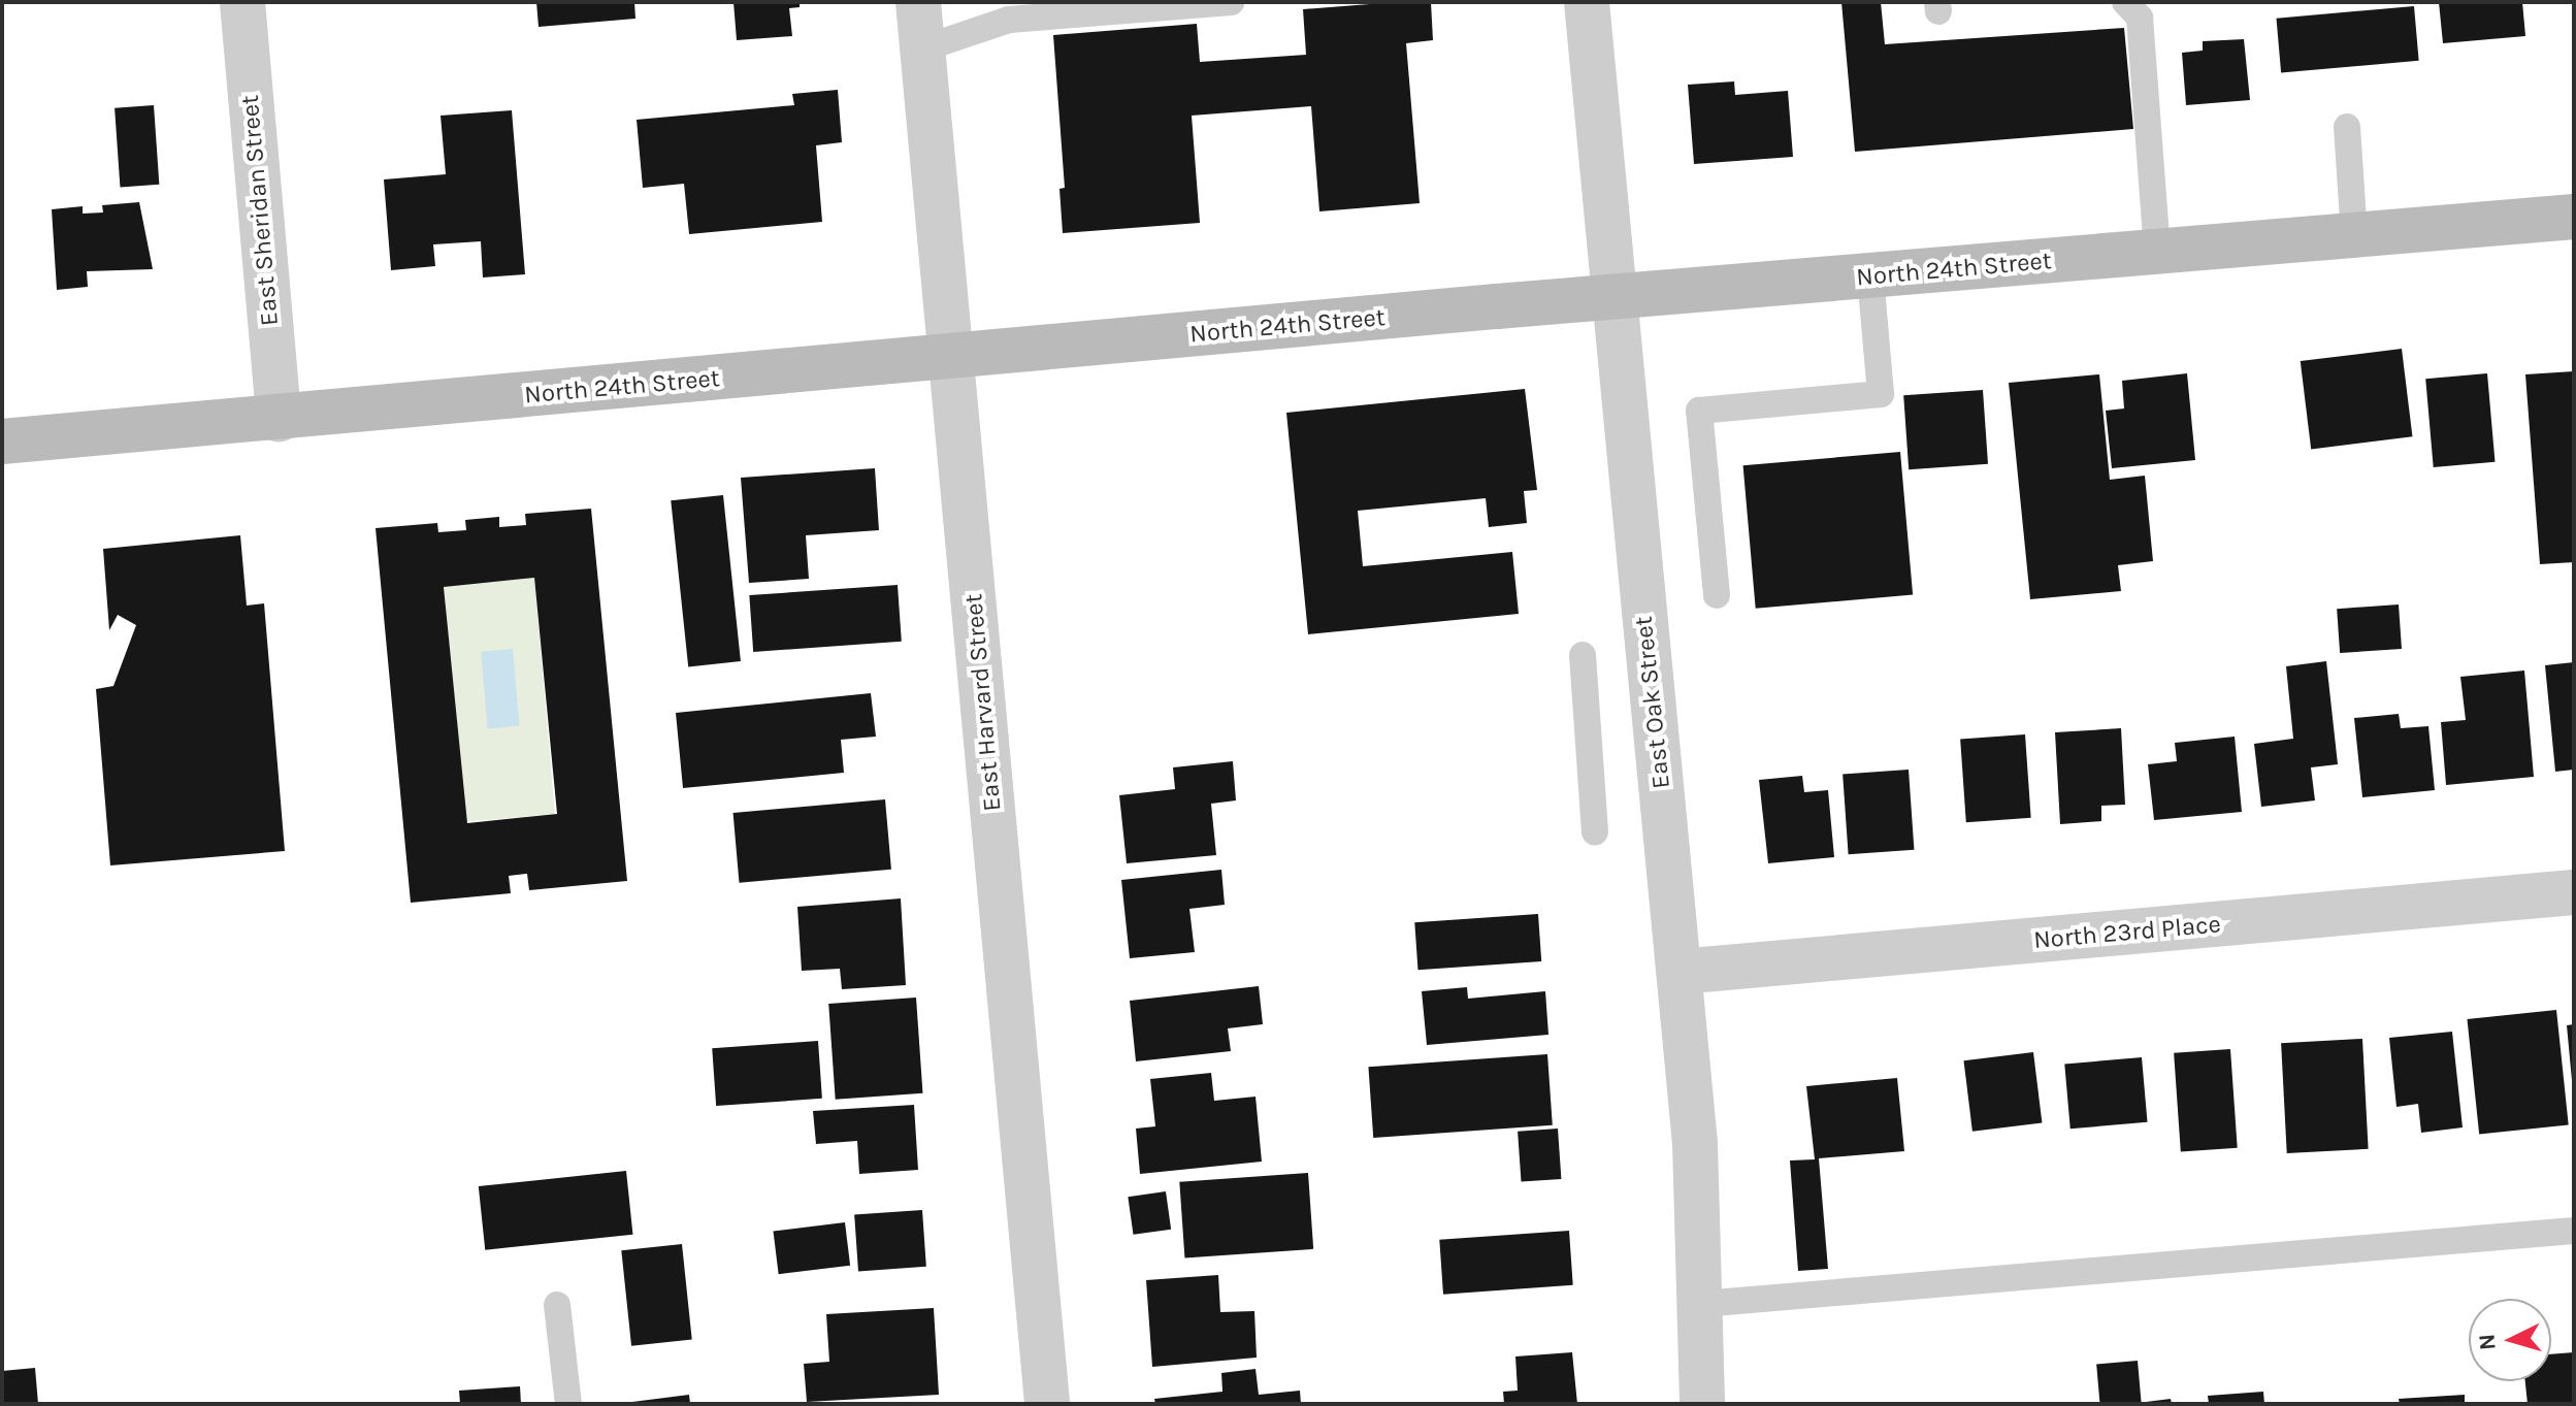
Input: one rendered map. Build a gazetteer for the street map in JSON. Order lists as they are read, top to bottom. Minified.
{"streets":{"main road":["North 24th Street"],"street":["East Sheridan Street","East Harvard Street","East Oak Street","North 23rd Place"]},"crossings":[["East Sheridan Street","North 24th Street"],["North 24th Street","East Harvard Street"],["North 24th Street","East Oak Street"],["East Oak Street","North 23rd Place"]],"north":"left"}
